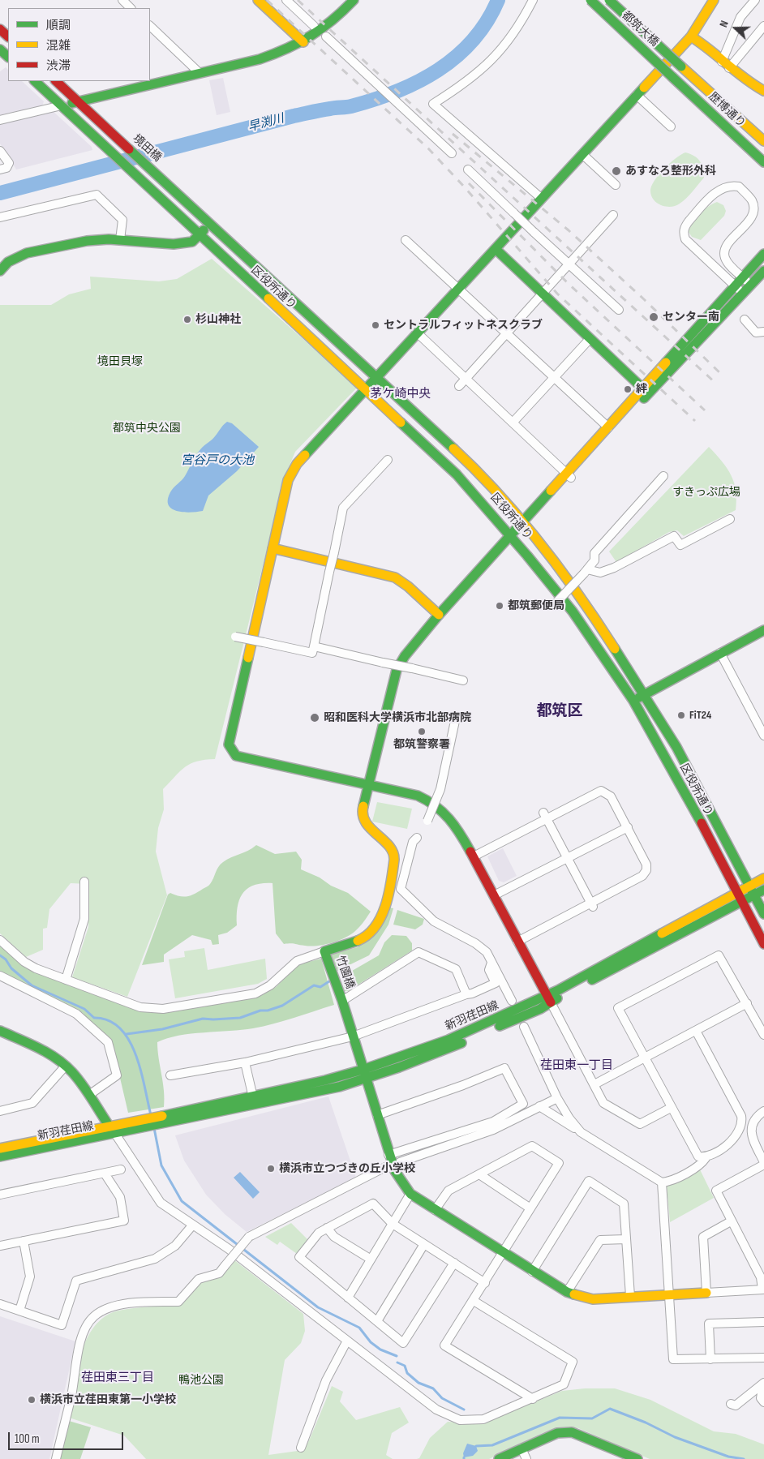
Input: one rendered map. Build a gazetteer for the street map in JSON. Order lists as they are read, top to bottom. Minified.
{"streets":{"street":["都筑大橋","歴博通り","境田橋","区役所通り","竹園橋","新羽荏田線"]},"crossings":[["都筑大橋","歴博通り"],["境田橋","区役所通り"],["区役所通り","新羽荏田線"],["竹園橋","新羽荏田線"]],"districts":["茅ケ崎中央","都筑区","荏田東一丁目","荏田東三丁目"],"water":["早渕川","宮谷戸の大池"],"parks":["境田貝塚","都筑中央公園","すきっぷ広場","鴨池公園"],"places":["あすなろ整形外科","センター南","杉山神社","セントラルフィットネスクラブ","絆","都筑郵便局","FiT24","昭和医科大学横浜市北部病院","都筑警察署","横浜市立つづきの丘小学校","横浜市立荏田東第一小学校"],"legend":["順調","混雑","渋滞"],"scale_bar":"100 m","north":"left"}
